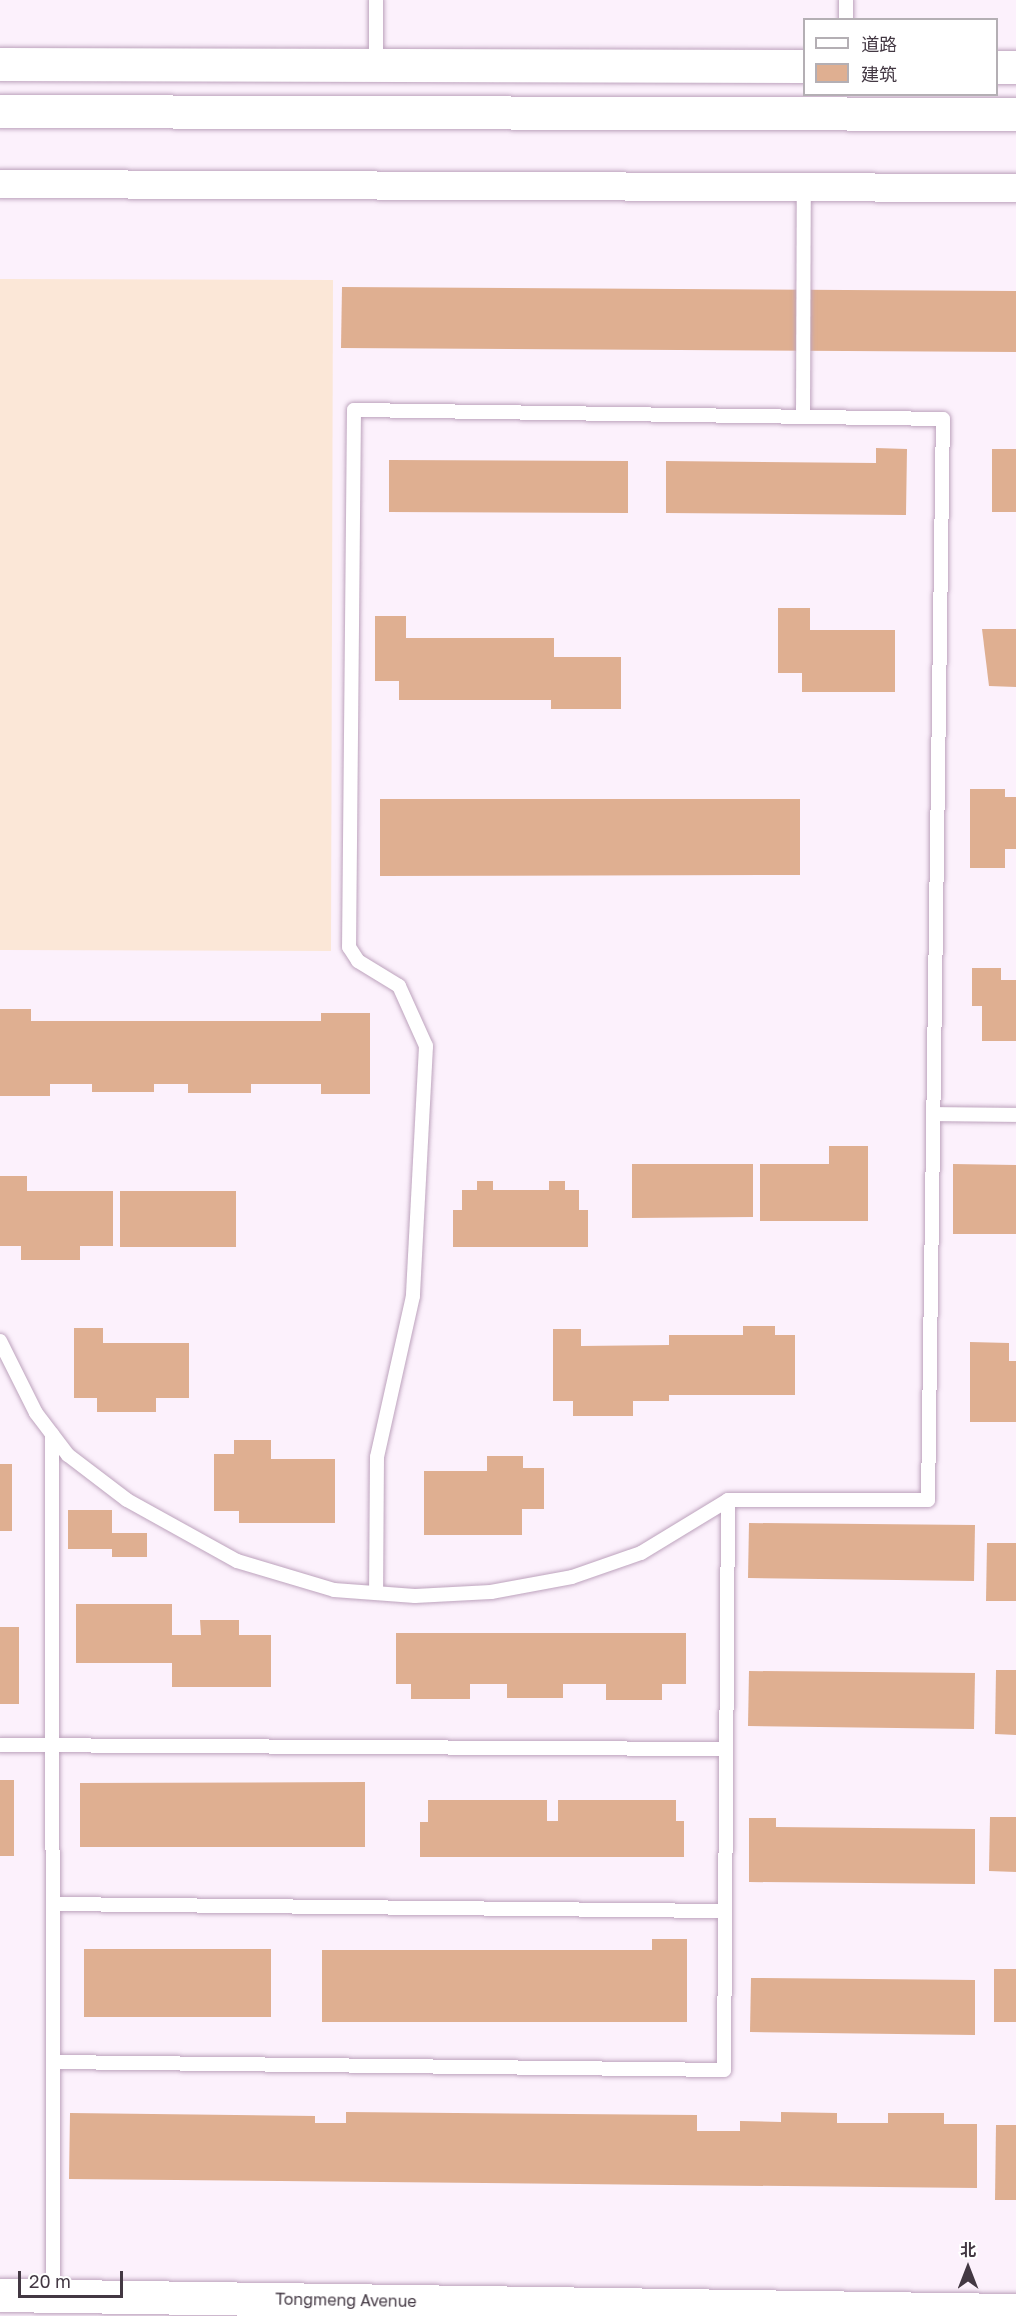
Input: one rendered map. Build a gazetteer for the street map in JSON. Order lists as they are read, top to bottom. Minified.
{"streets":{"main road":["Tongmeng Avenue"]},"legend":["道路","建筑"],"scale_bar":"20 m","north":"top"}
